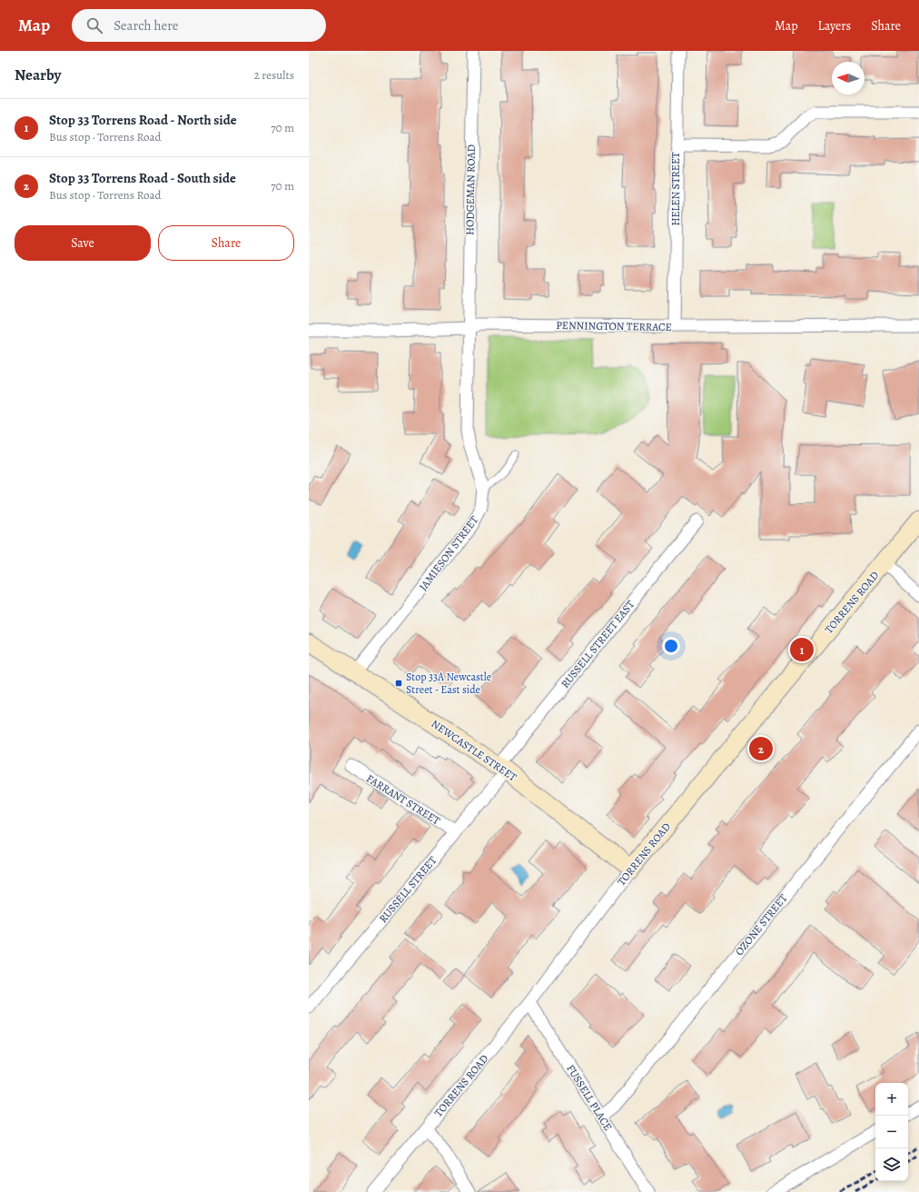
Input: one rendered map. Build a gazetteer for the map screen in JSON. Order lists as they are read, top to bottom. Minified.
{"streets":{"street":["HELEN STREET","HODGEMAN ROAD","PENNINGTON TERRACE","JAMIESON STREET","TORRENS ROAD","RUSSELL STREET EAST","NEWCASTLE STREET","FARRANT STREET","RUSSELL STREET","OZONE STREET","FUSSELL PLACE"]},"crossings":[["HELEN STREET","PENNINGTON TERRACE"],["HODGEMAN ROAD","PENNINGTON TERRACE"],["HODGEMAN ROAD","JAMIESON STREET"],["PENNINGTON TERRACE","JAMIESON STREET"],["JAMIESON STREET","NEWCASTLE STREET"],["TORRENS ROAD","NEWCASTLE STREET"],["TORRENS ROAD","FUSSELL PLACE"],["RUSSELL STREET EAST","NEWCASTLE STREET"],["RUSSELL STREET EAST","RUSSELL STREET"],["NEWCASTLE STREET","RUSSELL STREET"],["FARRANT STREET","RUSSELL STREET"],["OZONE STREET","FUSSELL PLACE"]],"places":{"transit":["Stop 33A Newcastle Street - East side"]},"north":"left","page":{"header":"Map","search":"Search here","nav":["Map","Layers","Share"],"heading":["Nearby","2 results"],"list":[{"mark":"1","name":"Stop 33 Torrens Road - North side","note":"Bus stop · Torrens Road","value":"70 m"},{"mark":"2","name":"Stop 33 Torrens Road - South side","note":"Bus stop · Torrens Road","value":"70 m"}],"buttons":["Save","Share"],"pins":["1","2"],"map_buttons":["+","−"]}}
